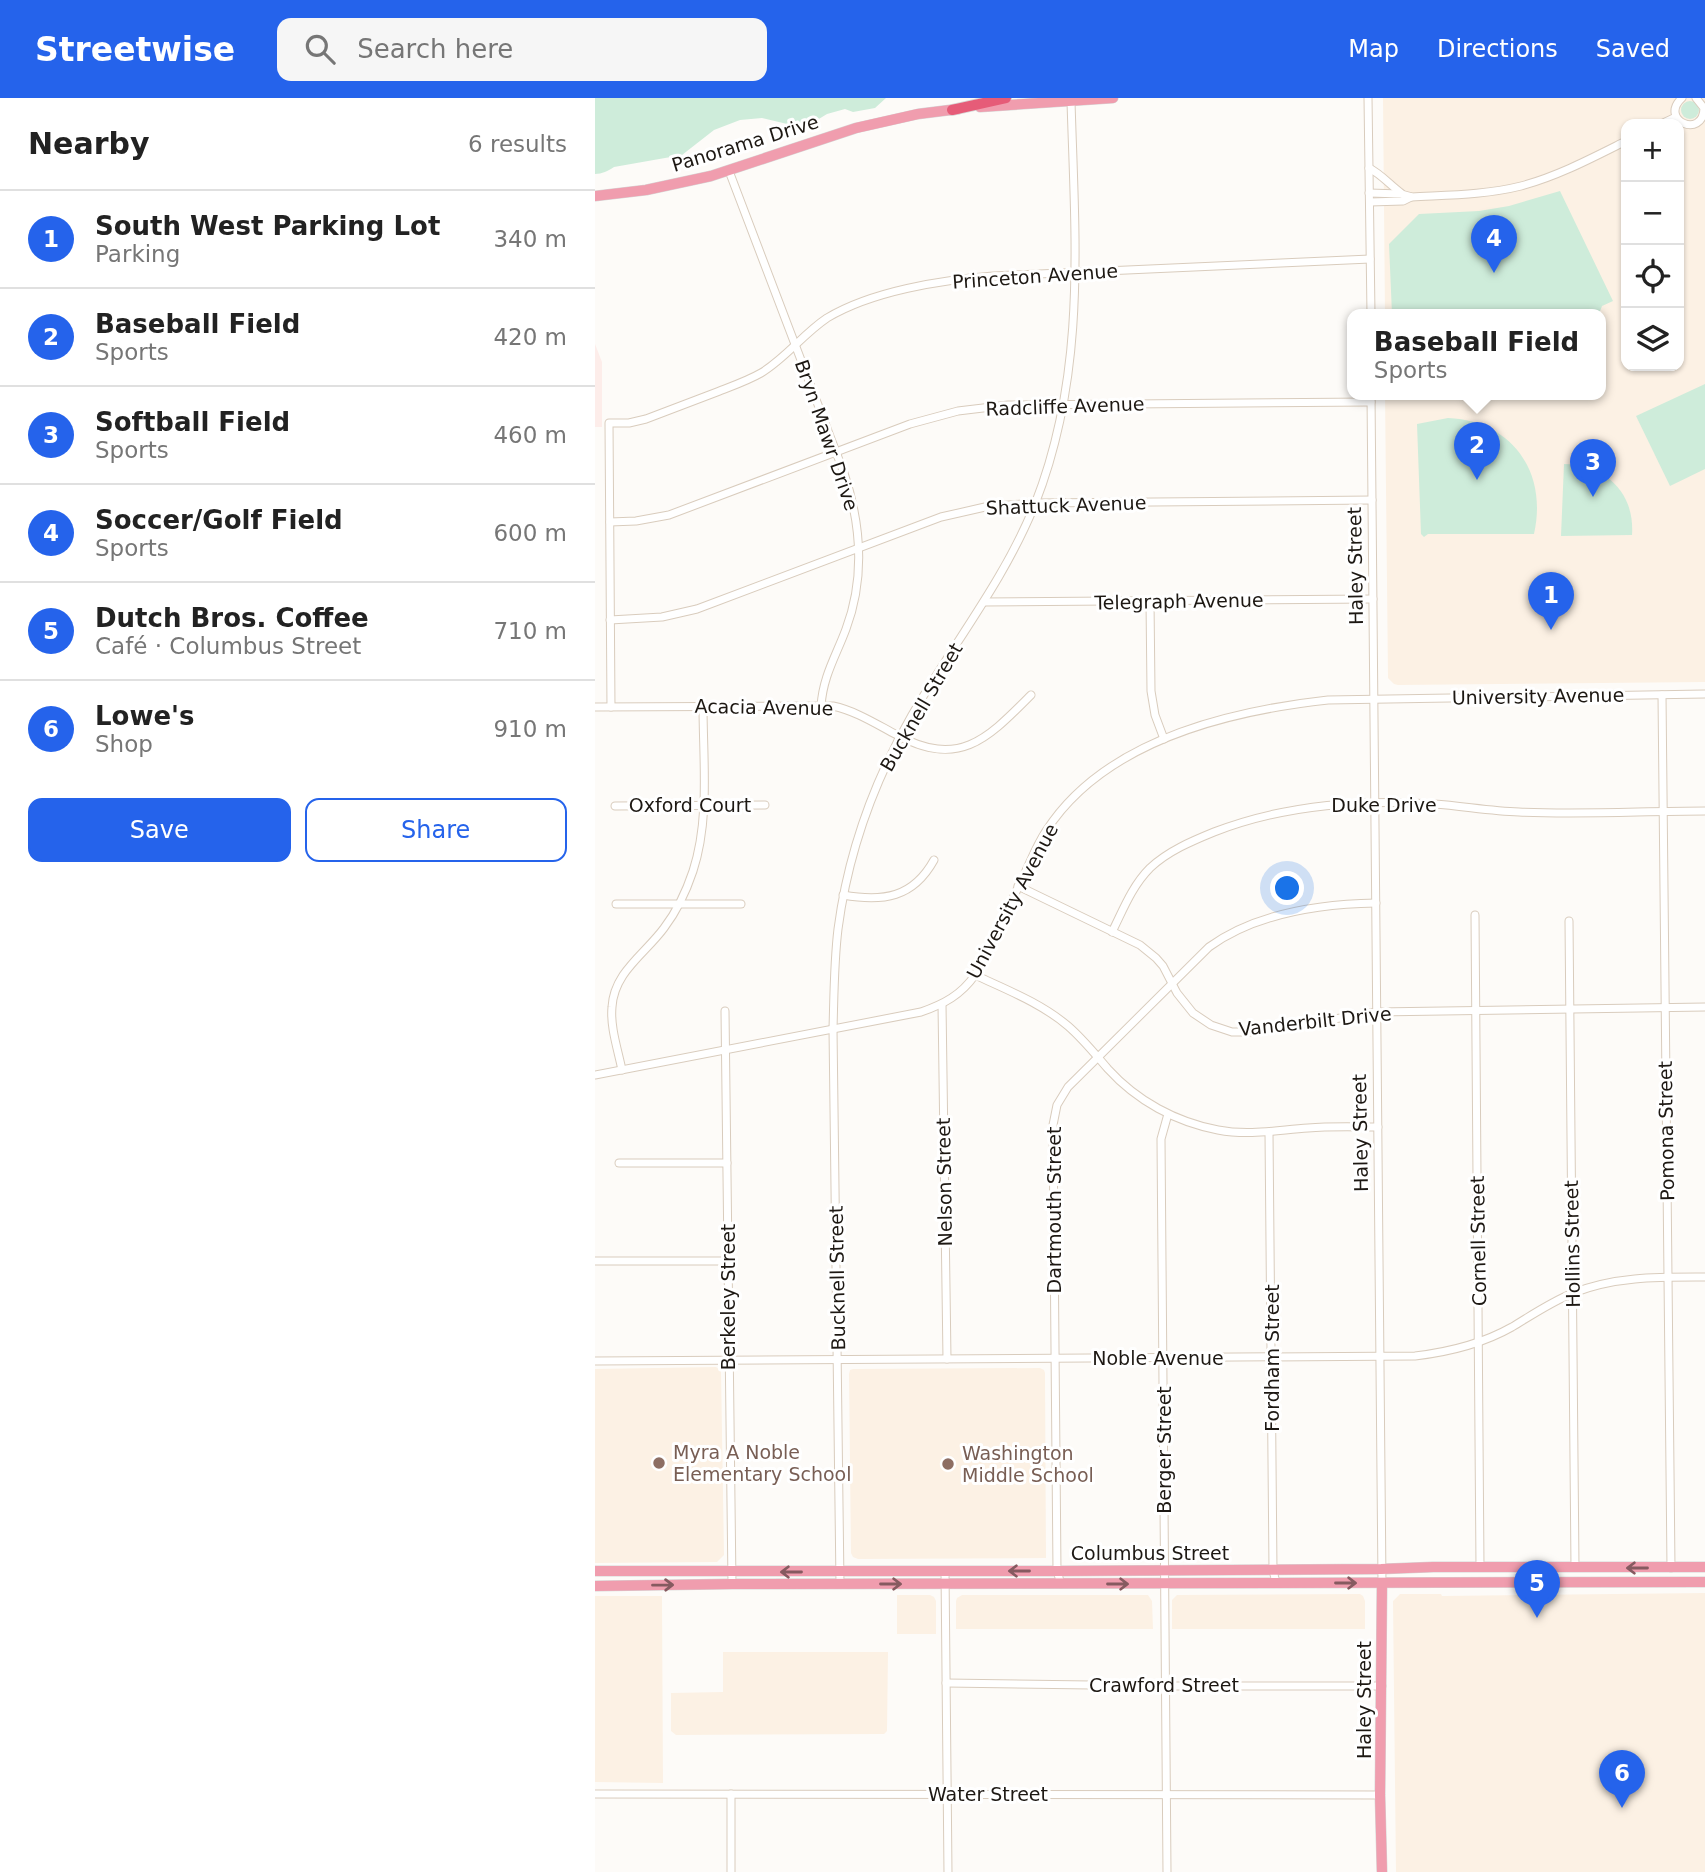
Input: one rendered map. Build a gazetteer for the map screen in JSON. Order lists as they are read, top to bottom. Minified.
{"streets":{"main road":["Panorama Drive","Haley Street","Columbus Street"],"street":["Princeton Avenue","Radcliffe Avenue","Bryn Mawr Drive","Shattuck Avenue","Telegraph Avenue","University Avenue","Acacia Avenue","Bucknell Street","Oxford Court","Duke Drive","Vanderbilt Drive","Pomona Street","Nelson Street","Dartmouth Street","Cornell Street","Hollins Street","Berkeley Street","Noble Avenue","Fordham Street","Berger Street","Crawford Street","Water Street"]},"crossings":[["Panorama Drive","Bryn Mawr Drive"],["Panorama Drive","Bucknell Street"],["Princeton Avenue","Radcliffe Avenue"],["Princeton Avenue","Bryn Mawr Drive"],["Princeton Avenue","Bucknell Street"],["Radcliffe Avenue","Bryn Mawr Drive"],["Radcliffe Avenue","Bucknell Street"],["Bryn Mawr Drive","Shattuck Avenue"],["Bryn Mawr Drive","Acacia Avenue"],["Shattuck Avenue","Haley Street"],["Shattuck Avenue","Bucknell Street"],["Haley Street","Telegraph Avenue"],["Haley Street","University Avenue"],["Haley Street","Duke Drive"],["Haley Street","Vanderbilt Drive"],["Haley Street","Dartmouth Street"],["Haley Street","Noble Avenue"],["Haley Street","Columbus Street"],["Haley Street","Crawford Street"],["Haley Street","Water Street"],["Telegraph Avenue","Bucknell Street"],["University Avenue","Bucknell Street"],["University Avenue","Vanderbilt Drive"],["University Avenue","Pomona Street"],["University Avenue","Nelson Street"],["University Avenue","Berkeley Street"],["Acacia Avenue","Bucknell Street"],["Bucknell Street","Noble Avenue"],["Bucknell Street","Columbus Street"],["Duke Drive","Vanderbilt Drive"],["Duke Drive","Pomona Street"],["Vanderbilt Drive","Pomona Street"],["Vanderbilt Drive","Dartmouth Street"],["Vanderbilt Drive","Cornell Street"],["Vanderbilt Drive","Hollins Street"],["Pomona Street","Noble Avenue"],["Pomona Street","Columbus Street"],["Nelson Street","Noble Avenue"],["Dartmouth Street","Noble Avenue"],["Dartmouth Street","Columbus Street"],["Cornell Street","Noble Avenue"],["Cornell Street","Columbus Street"],["Hollins Street","Noble Avenue"],["Hollins Street","Columbus Street"],["Berkeley Street","Noble Avenue"],["Berkeley Street","Columbus Street"],["Noble Avenue","Fordham Street"],["Noble Avenue","Berger Street"],["Fordham Street","Columbus Street"],["Berger Street","Columbus Street"],["Berger Street","Crawford Street"],["Berger Street","Water Street"]],"places":["Myra A Noble Elementary School","Washington Middle School"],"page":{"header":"Streetwise","search":"Search here","nav":["Map","Directions","Saved"],"heading":["Nearby","6 results"],"map_buttons":["+","−"],"list":[{"mark":"1","name":"South West Parking Lot","note":"Parking","value":"340 m"},{"mark":"2","name":"Baseball Field","note":"Sports","value":"420 m"},{"mark":"3","name":"Softball Field","note":"Sports","value":"460 m"},{"mark":"4","name":"Soccer/Golf Field","note":"Sports","value":"600 m"},{"mark":"5","name":"Dutch Bros. Coffee","note":"Café · Columbus Street","value":"710 m"},{"mark":"6","name":"Lowe's","note":"Shop","value":"910 m"}],"pins":["4","2","3","1","5","6"],"popup":["Baseball Field","Sports"],"buttons":["Save","Share"]}}
